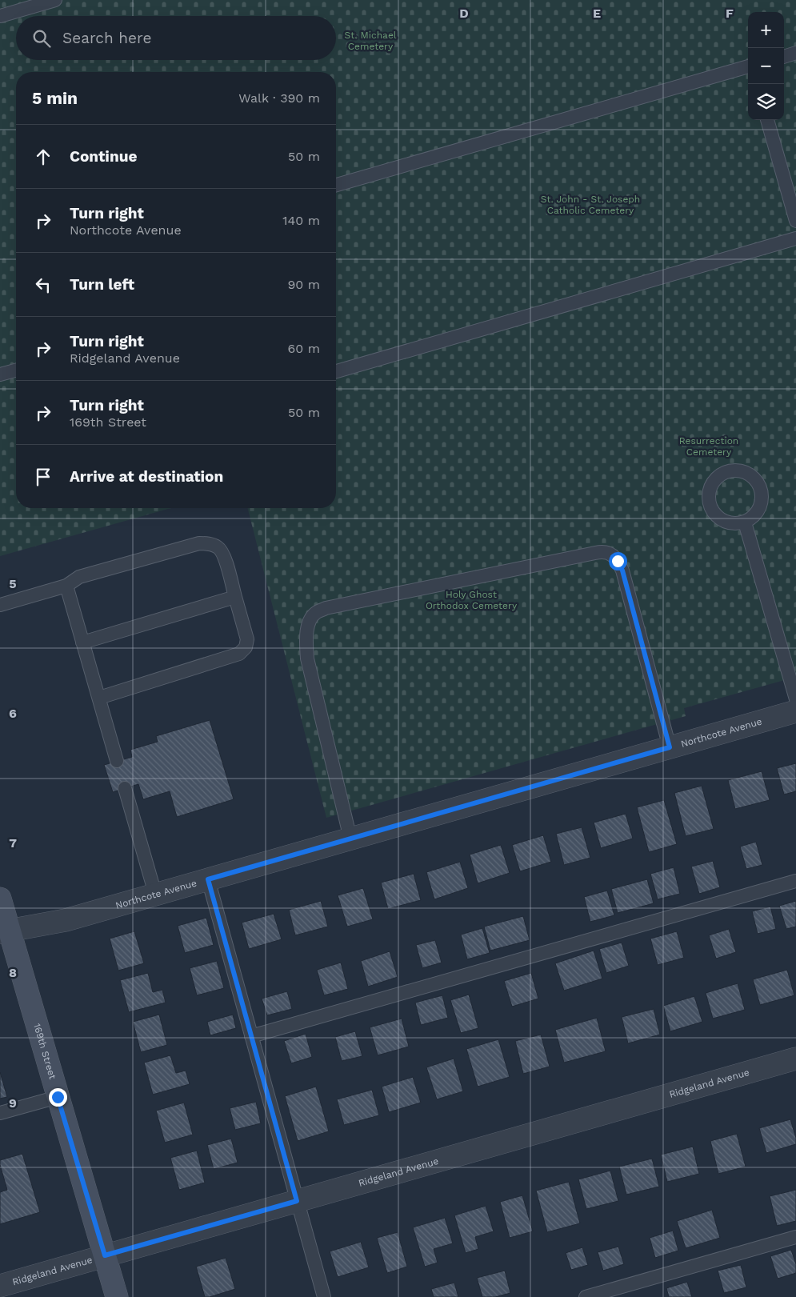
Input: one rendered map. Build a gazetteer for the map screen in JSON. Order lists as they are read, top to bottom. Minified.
{"streets":{"street":["Northcote Avenue","169th Street","Ridgeland Avenue"]},"crossings":[["Northcote Avenue","169th Street"],["169th Street","Ridgeland Avenue"]],"parks":["St. Michael Cemetery","St. John - St. Joseph Catholic Cemetery","Resurrection Cemetery","Holy Ghost Orthodox Cemetery"],"page":{"map_buttons":["+","−"],"search":"Search here","heading":["5 min","Walk · 390 m"],"list":[["Continue","50 m"],["Turn right","Northcote Avenue","140 m"],["Turn left","90 m"],["Turn right","Ridgeland Avenue","60 m"],["Turn right","169th Street","50 m"],"Arrive at destination"]},"grid":{"columns":["D","E","F"],"rows":["5","6","7","8","9"]}}
